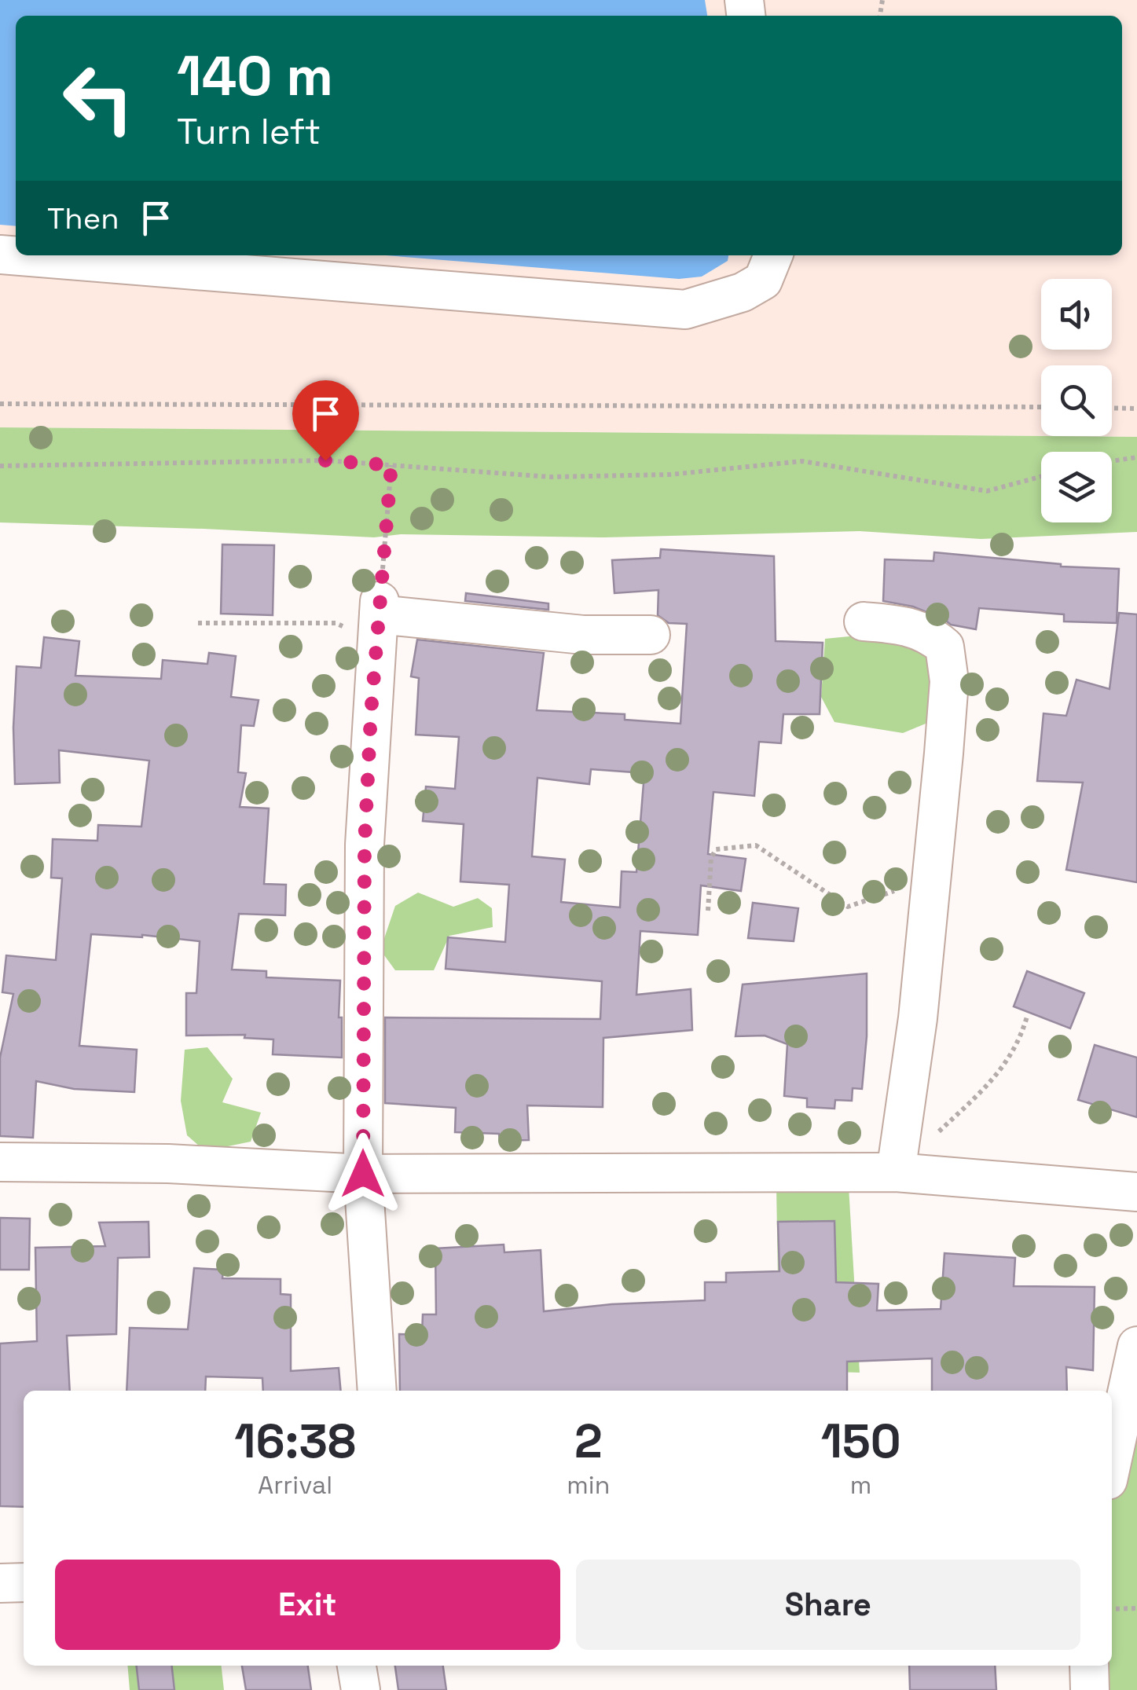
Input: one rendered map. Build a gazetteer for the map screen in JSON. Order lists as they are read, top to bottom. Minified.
{"page":{"turn":["140 m","Turn left"],"then":"Then","eta":["16:38","Arrival","2","min","150","m"],"buttons":["Exit","Share"]}}
